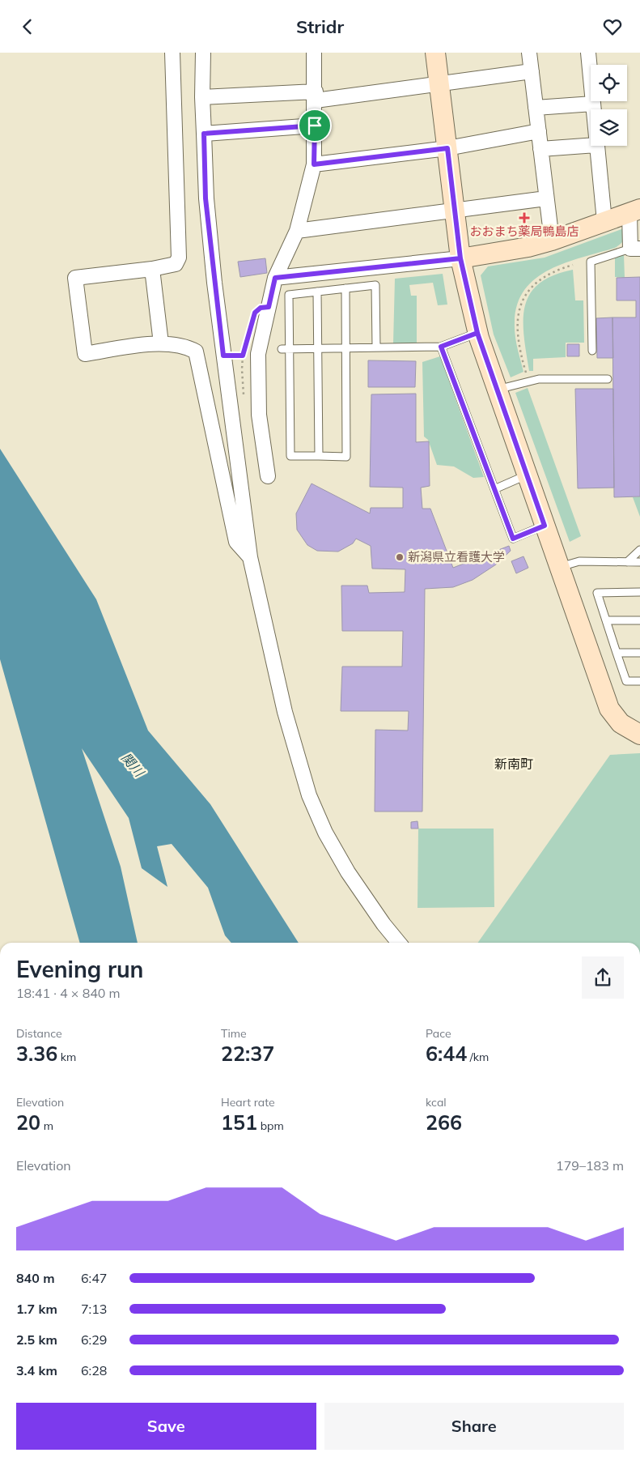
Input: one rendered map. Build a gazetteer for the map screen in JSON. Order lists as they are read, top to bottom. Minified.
{"districts":["新南町"],"water":["関川"],"places":{"health":["おおまち薬局鴨島店"],"other":["新潟県立看護大学"]},"page":{"header":"Stridr","heading":["Evening run","18:41 · 4 × 840 m"],"stats":[["Distance","3.36 km"],["Time","22:37"],["Pace","6:44 /km"],["Elevation","20 m"],["Heart rate","151 bpm"],["kcal","266"]],"chart":["Elevation","179–183 m"],"list":[{"name":"840 m","note":"6:47"},{"name":"1.7 km","note":"7:13"},{"name":"2.5 km","note":"6:29"},{"name":"3.4 km","note":"6:28"}],"buttons":["Save","Share"]}}
